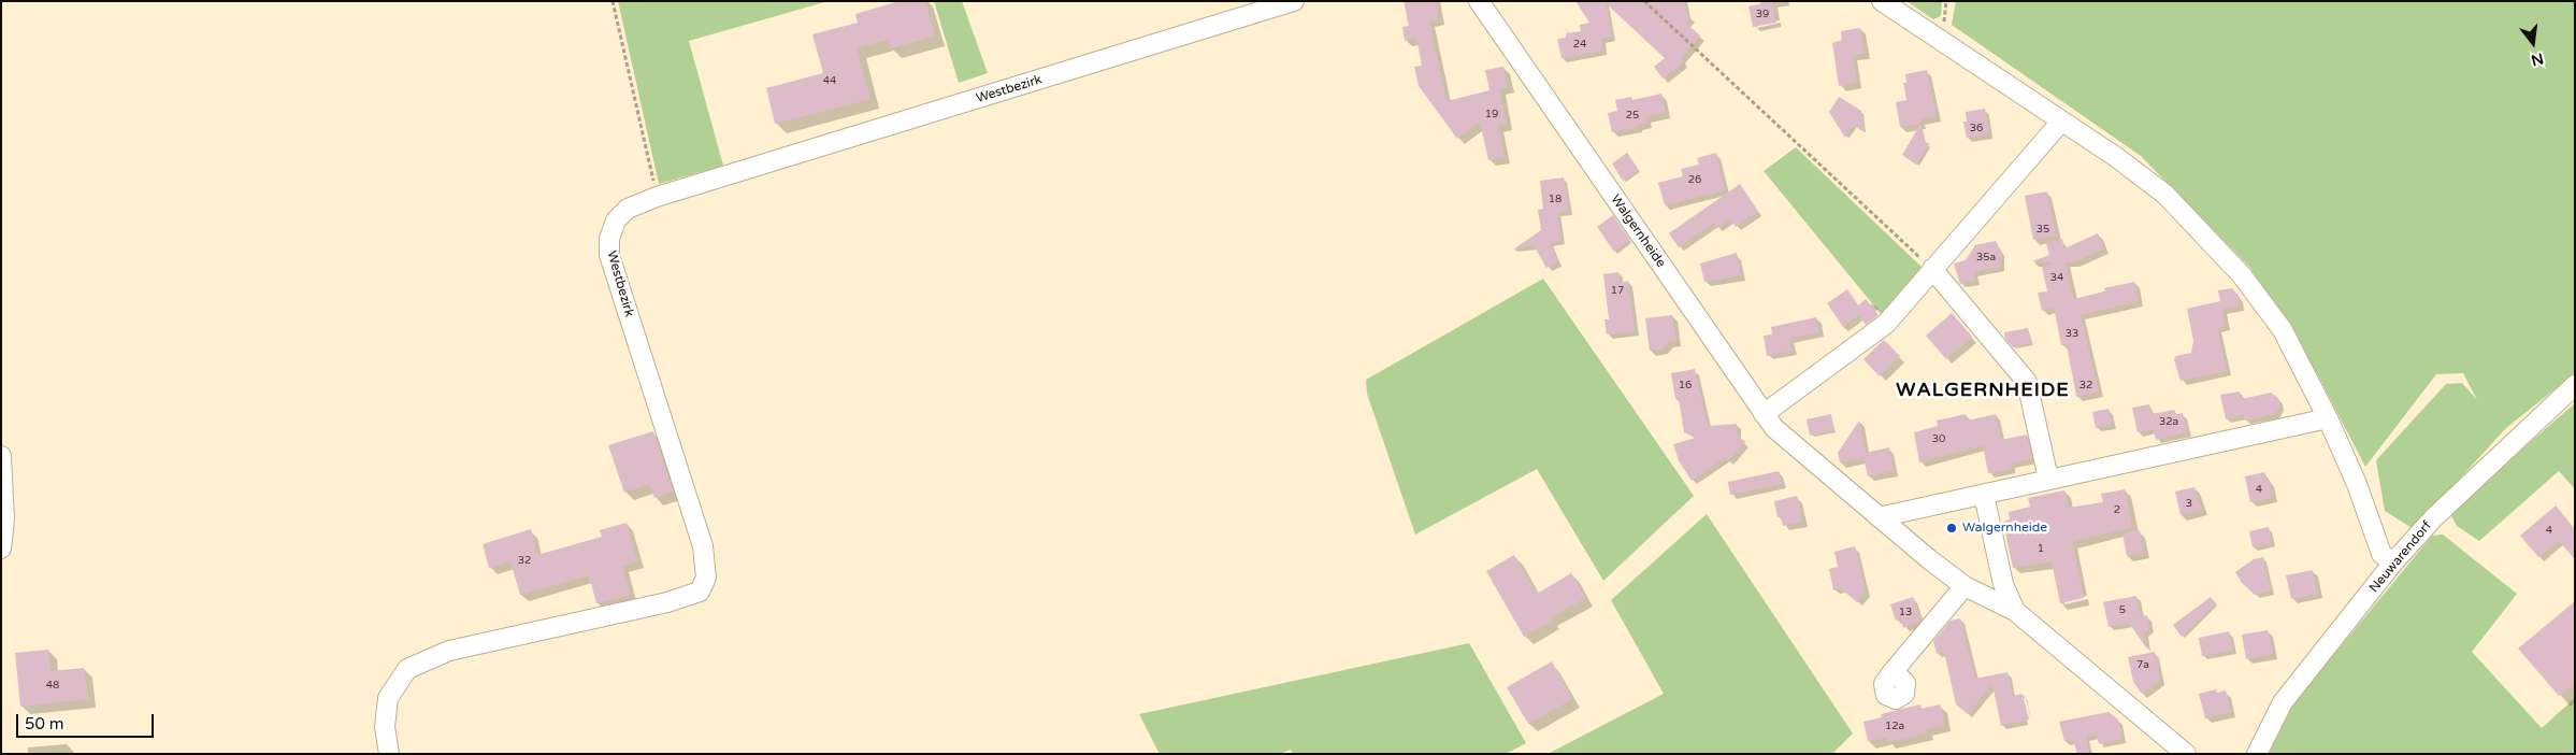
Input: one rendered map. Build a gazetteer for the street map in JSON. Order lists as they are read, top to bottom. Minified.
{"streets":{"street":["Westbezirk","Walgernheide","Neuwarendorf"]},"districts":["WALGERNHEIDE"],"places":["Walgernheide"],"house_numbers":["39","24","44","19","25","36","26","18","35","35a","34","17","33","16","32","32a","30","4","3","2","4","1","32","5","13","7a","48","12a"],"scale_bar":"50 m","north":"bottom"}
